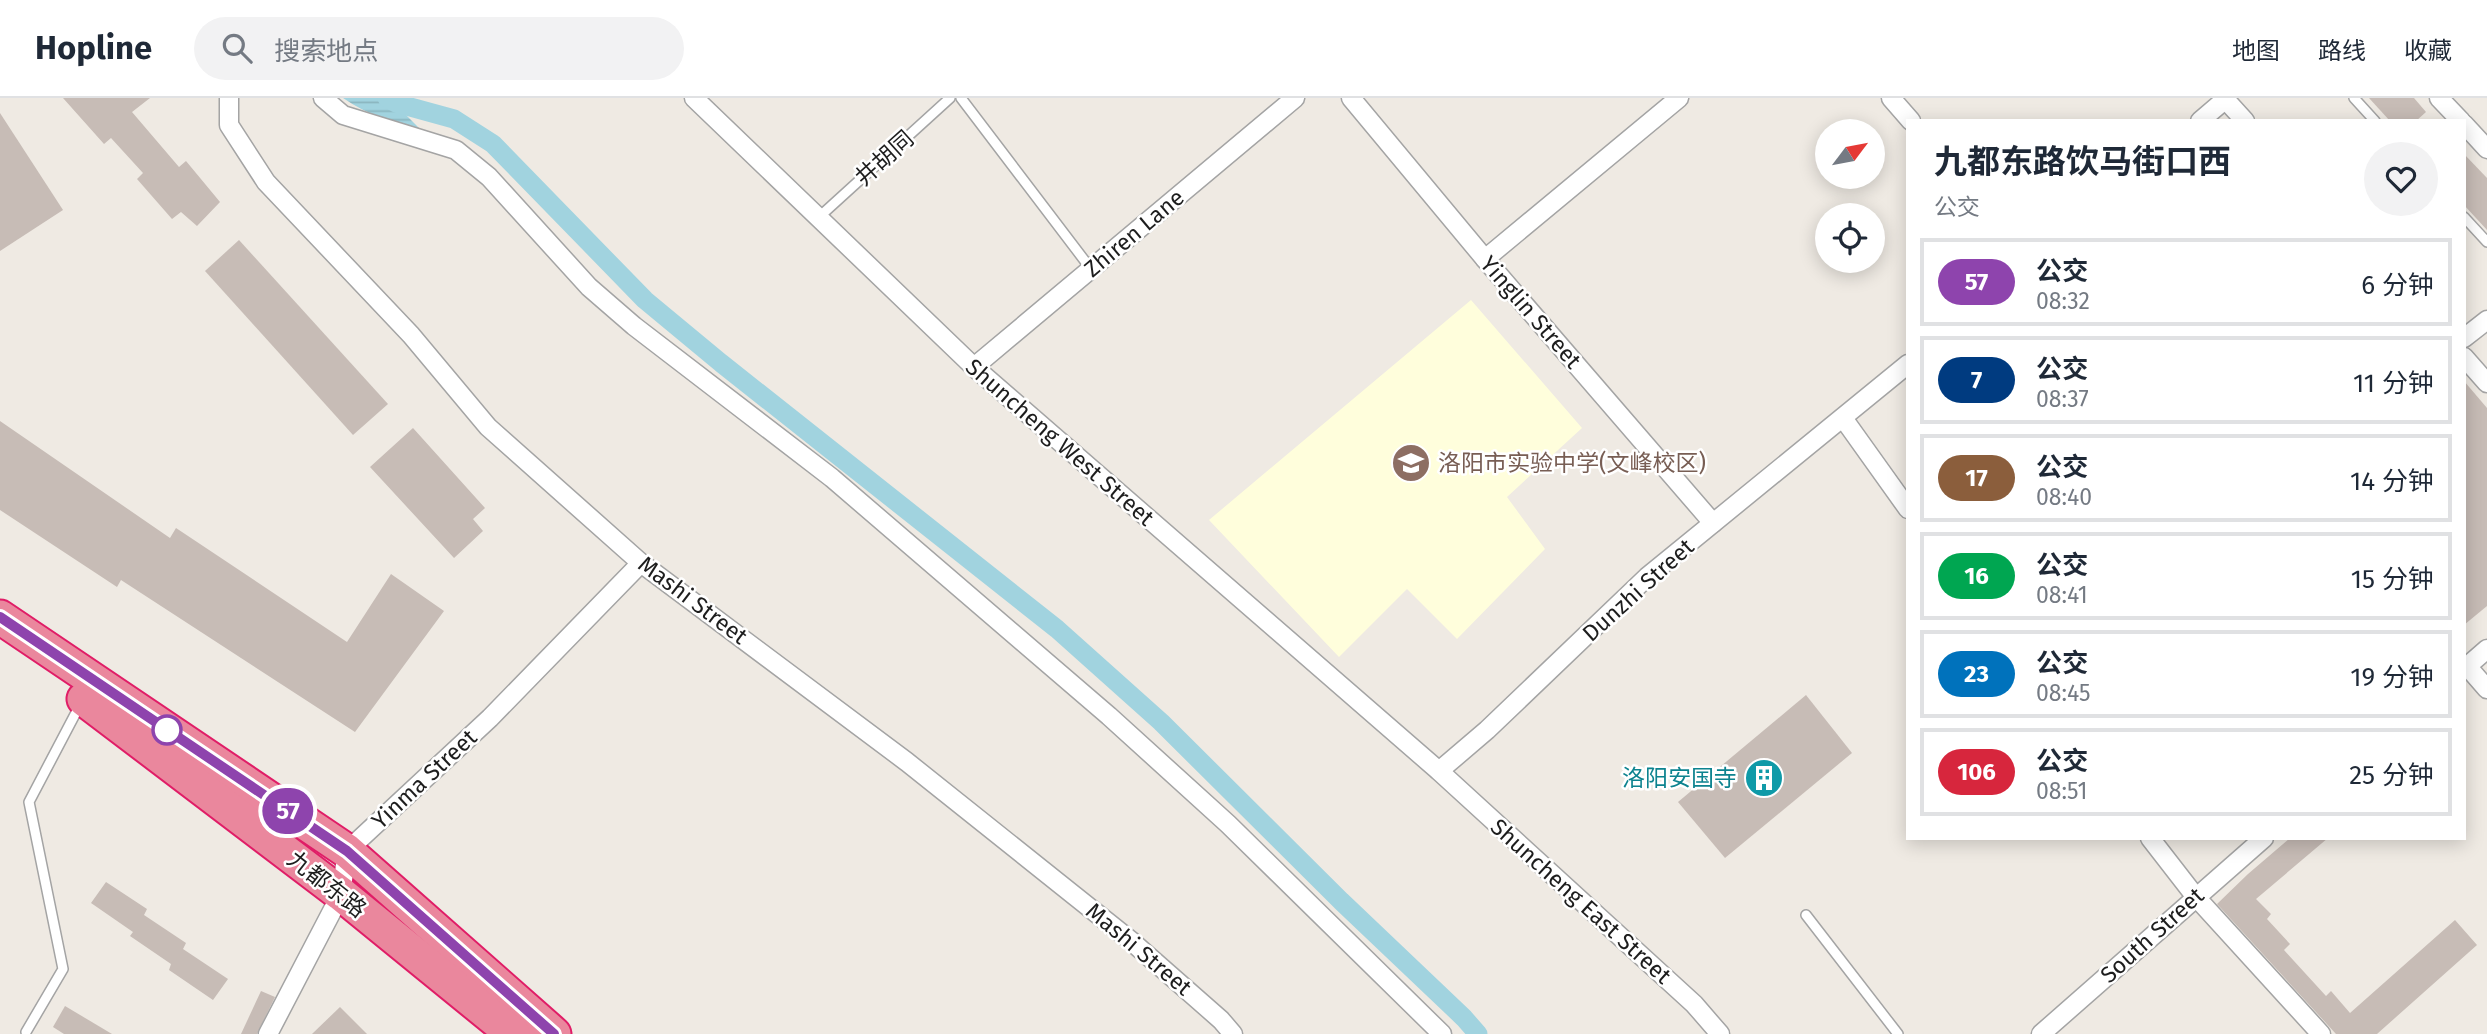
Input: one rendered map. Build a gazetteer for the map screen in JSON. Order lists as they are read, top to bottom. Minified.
{"streets":{"highway":["九都东路"],"street":["Zhiren Lane","Yinglin Street","Shuncheng West Street","Dunzhi Street","Mashi Street","Yinma Street","Shuncheng East Street","South Street"],"lane":["井胡同"]},"crossings":[["井胡同","Shuncheng West Street"],["Zhiren Lane","Shuncheng West Street"],["Yinglin Street","Dunzhi Street"],["Shuncheng West Street","Dunzhi Street"],["Shuncheng West Street","Shuncheng East Street"],["Dunzhi Street","Shuncheng East Street"],["Mashi Street","Yinma Street"],["Yinma Street","九都东路"]],"places":{"school or university":["洛阳市实验中学(文峰校区)"],"building":["洛阳安国寺"]},"lines":["bus line 57"],"north":"top right","page":{"header":"Hopline","search":"搜索地点","nav":["地图","路线","收藏"],"on_map":"57","heading":["九都东路饮马街口西","公交"],"list":[{"mark":"57","name":"公交","note":"08:32","value":"6 分钟"},{"mark":"7","name":"公交","note":"08:37","value":"11 分钟"},{"mark":"17","name":"公交","note":"08:40","value":"14 分钟"},{"mark":"16","name":"公交","note":"08:41","value":"15 分钟"},{"mark":"23","name":"公交","note":"08:45","value":"19 分钟"},{"mark":"106","name":"公交","note":"08:51","value":"25 分钟"}]}}
